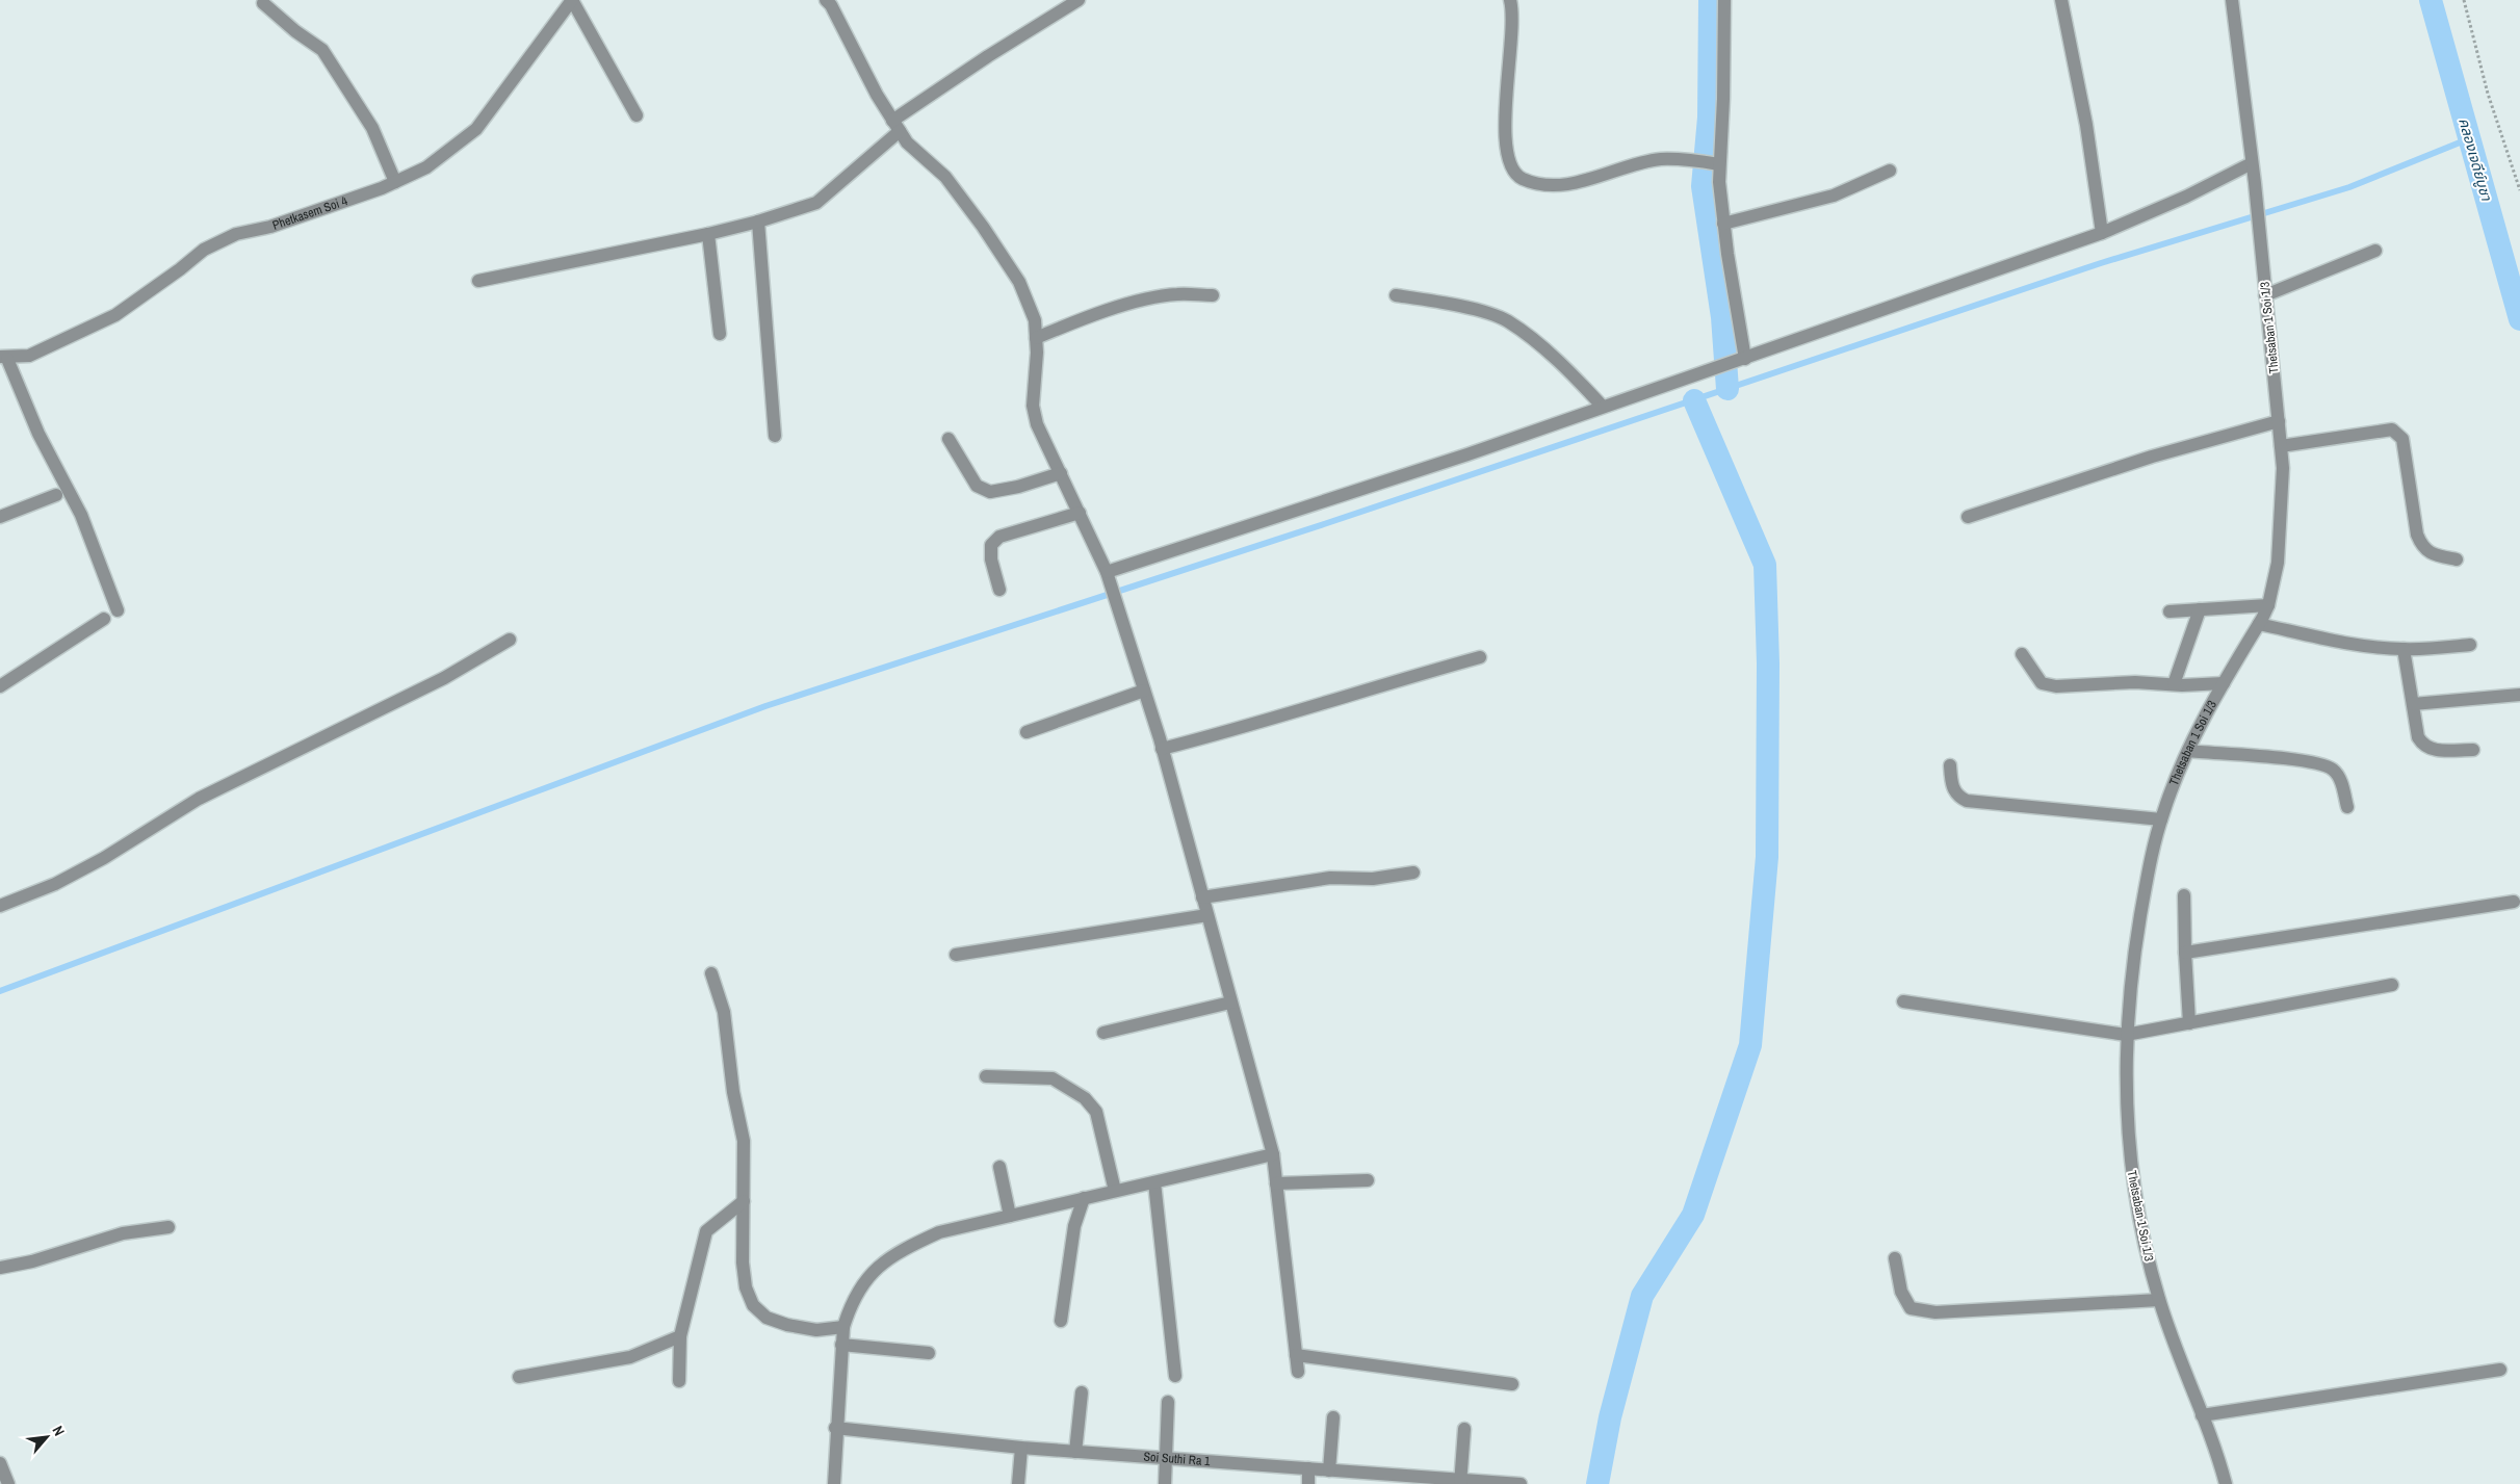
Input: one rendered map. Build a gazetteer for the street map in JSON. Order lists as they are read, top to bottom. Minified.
{"streets":{"street":["Phetkasem Soi 4","Thetsaban 1 Soi 1/3","Soi Suthi Ra 1"]},"water":["คลองเจดีย์บูชา"],"north":"top right"}
